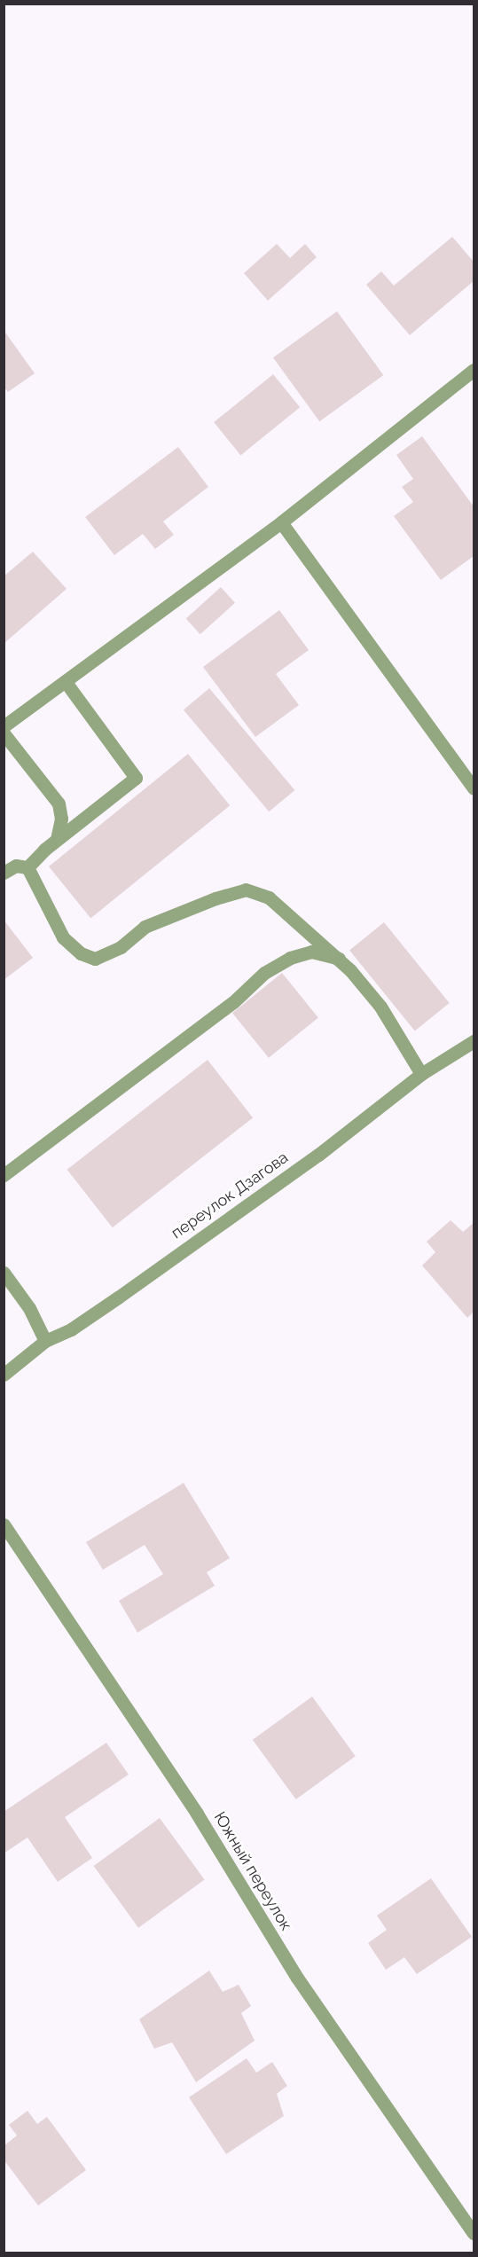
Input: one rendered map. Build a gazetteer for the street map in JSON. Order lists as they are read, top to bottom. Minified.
{"streets":{"street":["переулок Дзагова","Южный переулок"]}}
